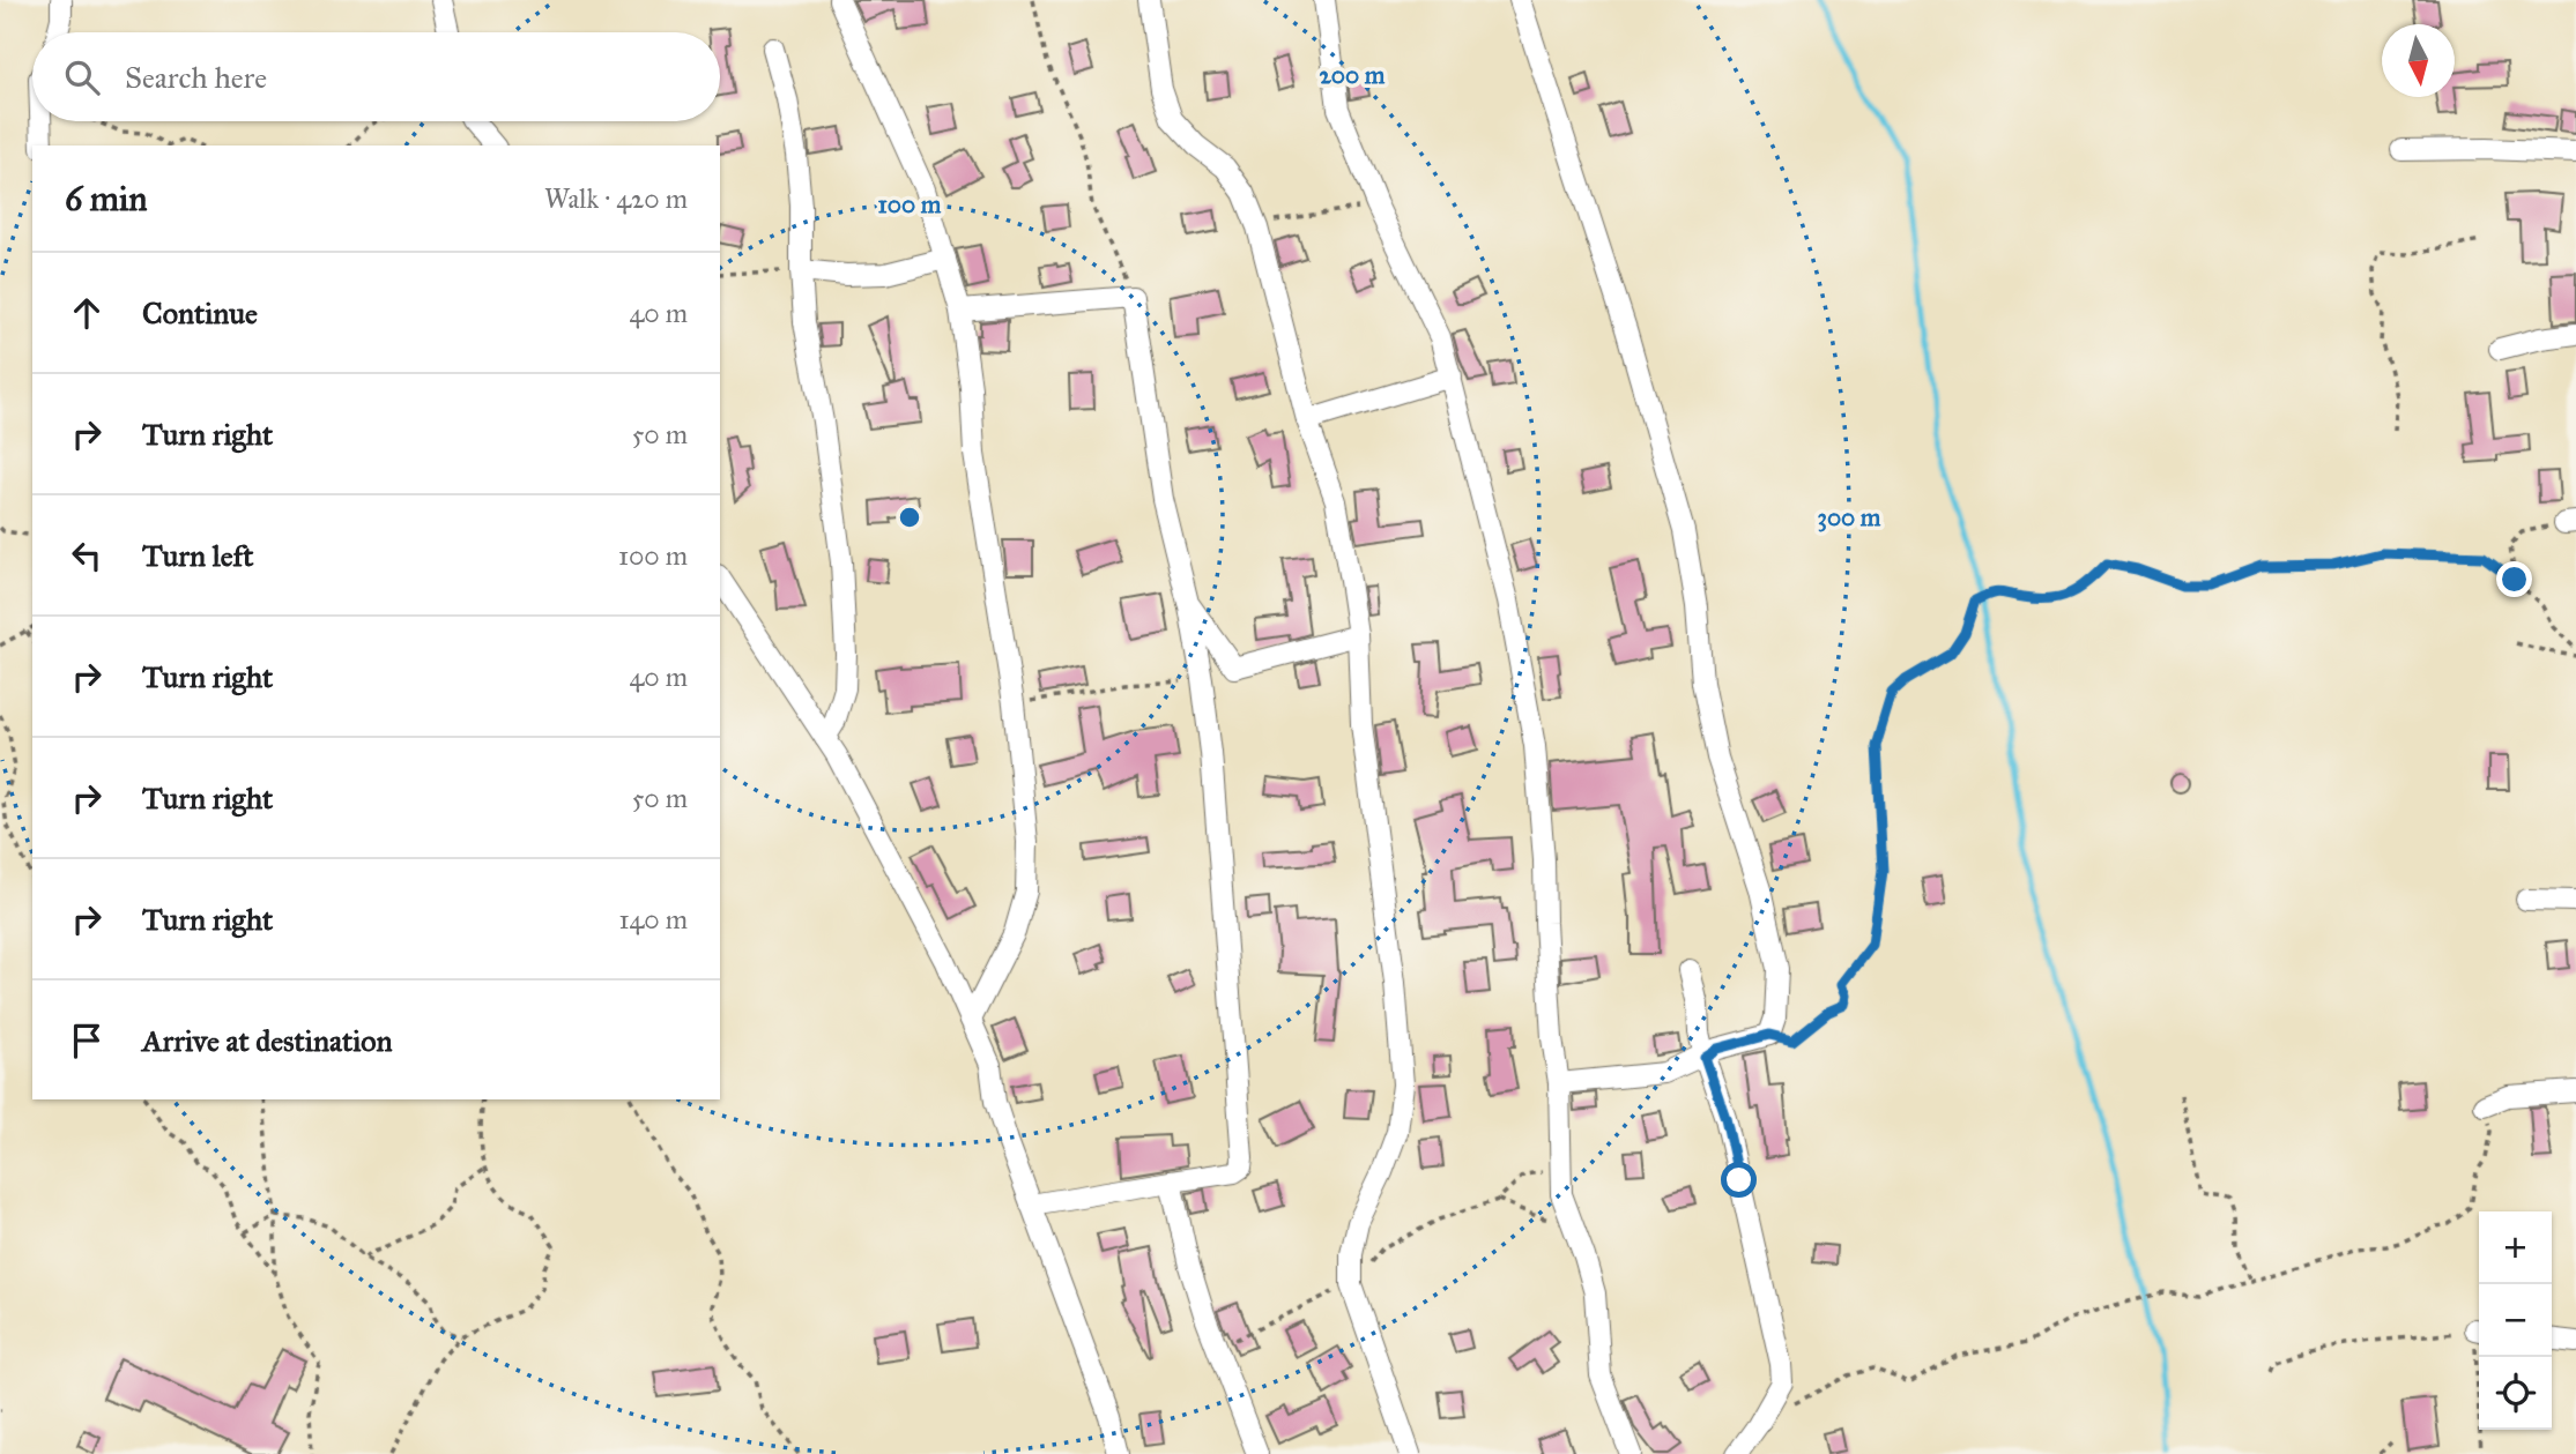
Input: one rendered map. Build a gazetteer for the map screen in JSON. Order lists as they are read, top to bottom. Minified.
{"north":"bottom","page":{"search":"Search here","heading":["6 min","Walk · 420 m"],"list":[["Continue","40 m"],["Turn right","50 m"],["Turn left","100 m"],["Turn right","40 m"],["Turn right","50 m"],["Turn right","140 m"],"Arrive at destination"],"map_buttons":["+","−"]},"rings":["200 m","100 m","300 m"]}
